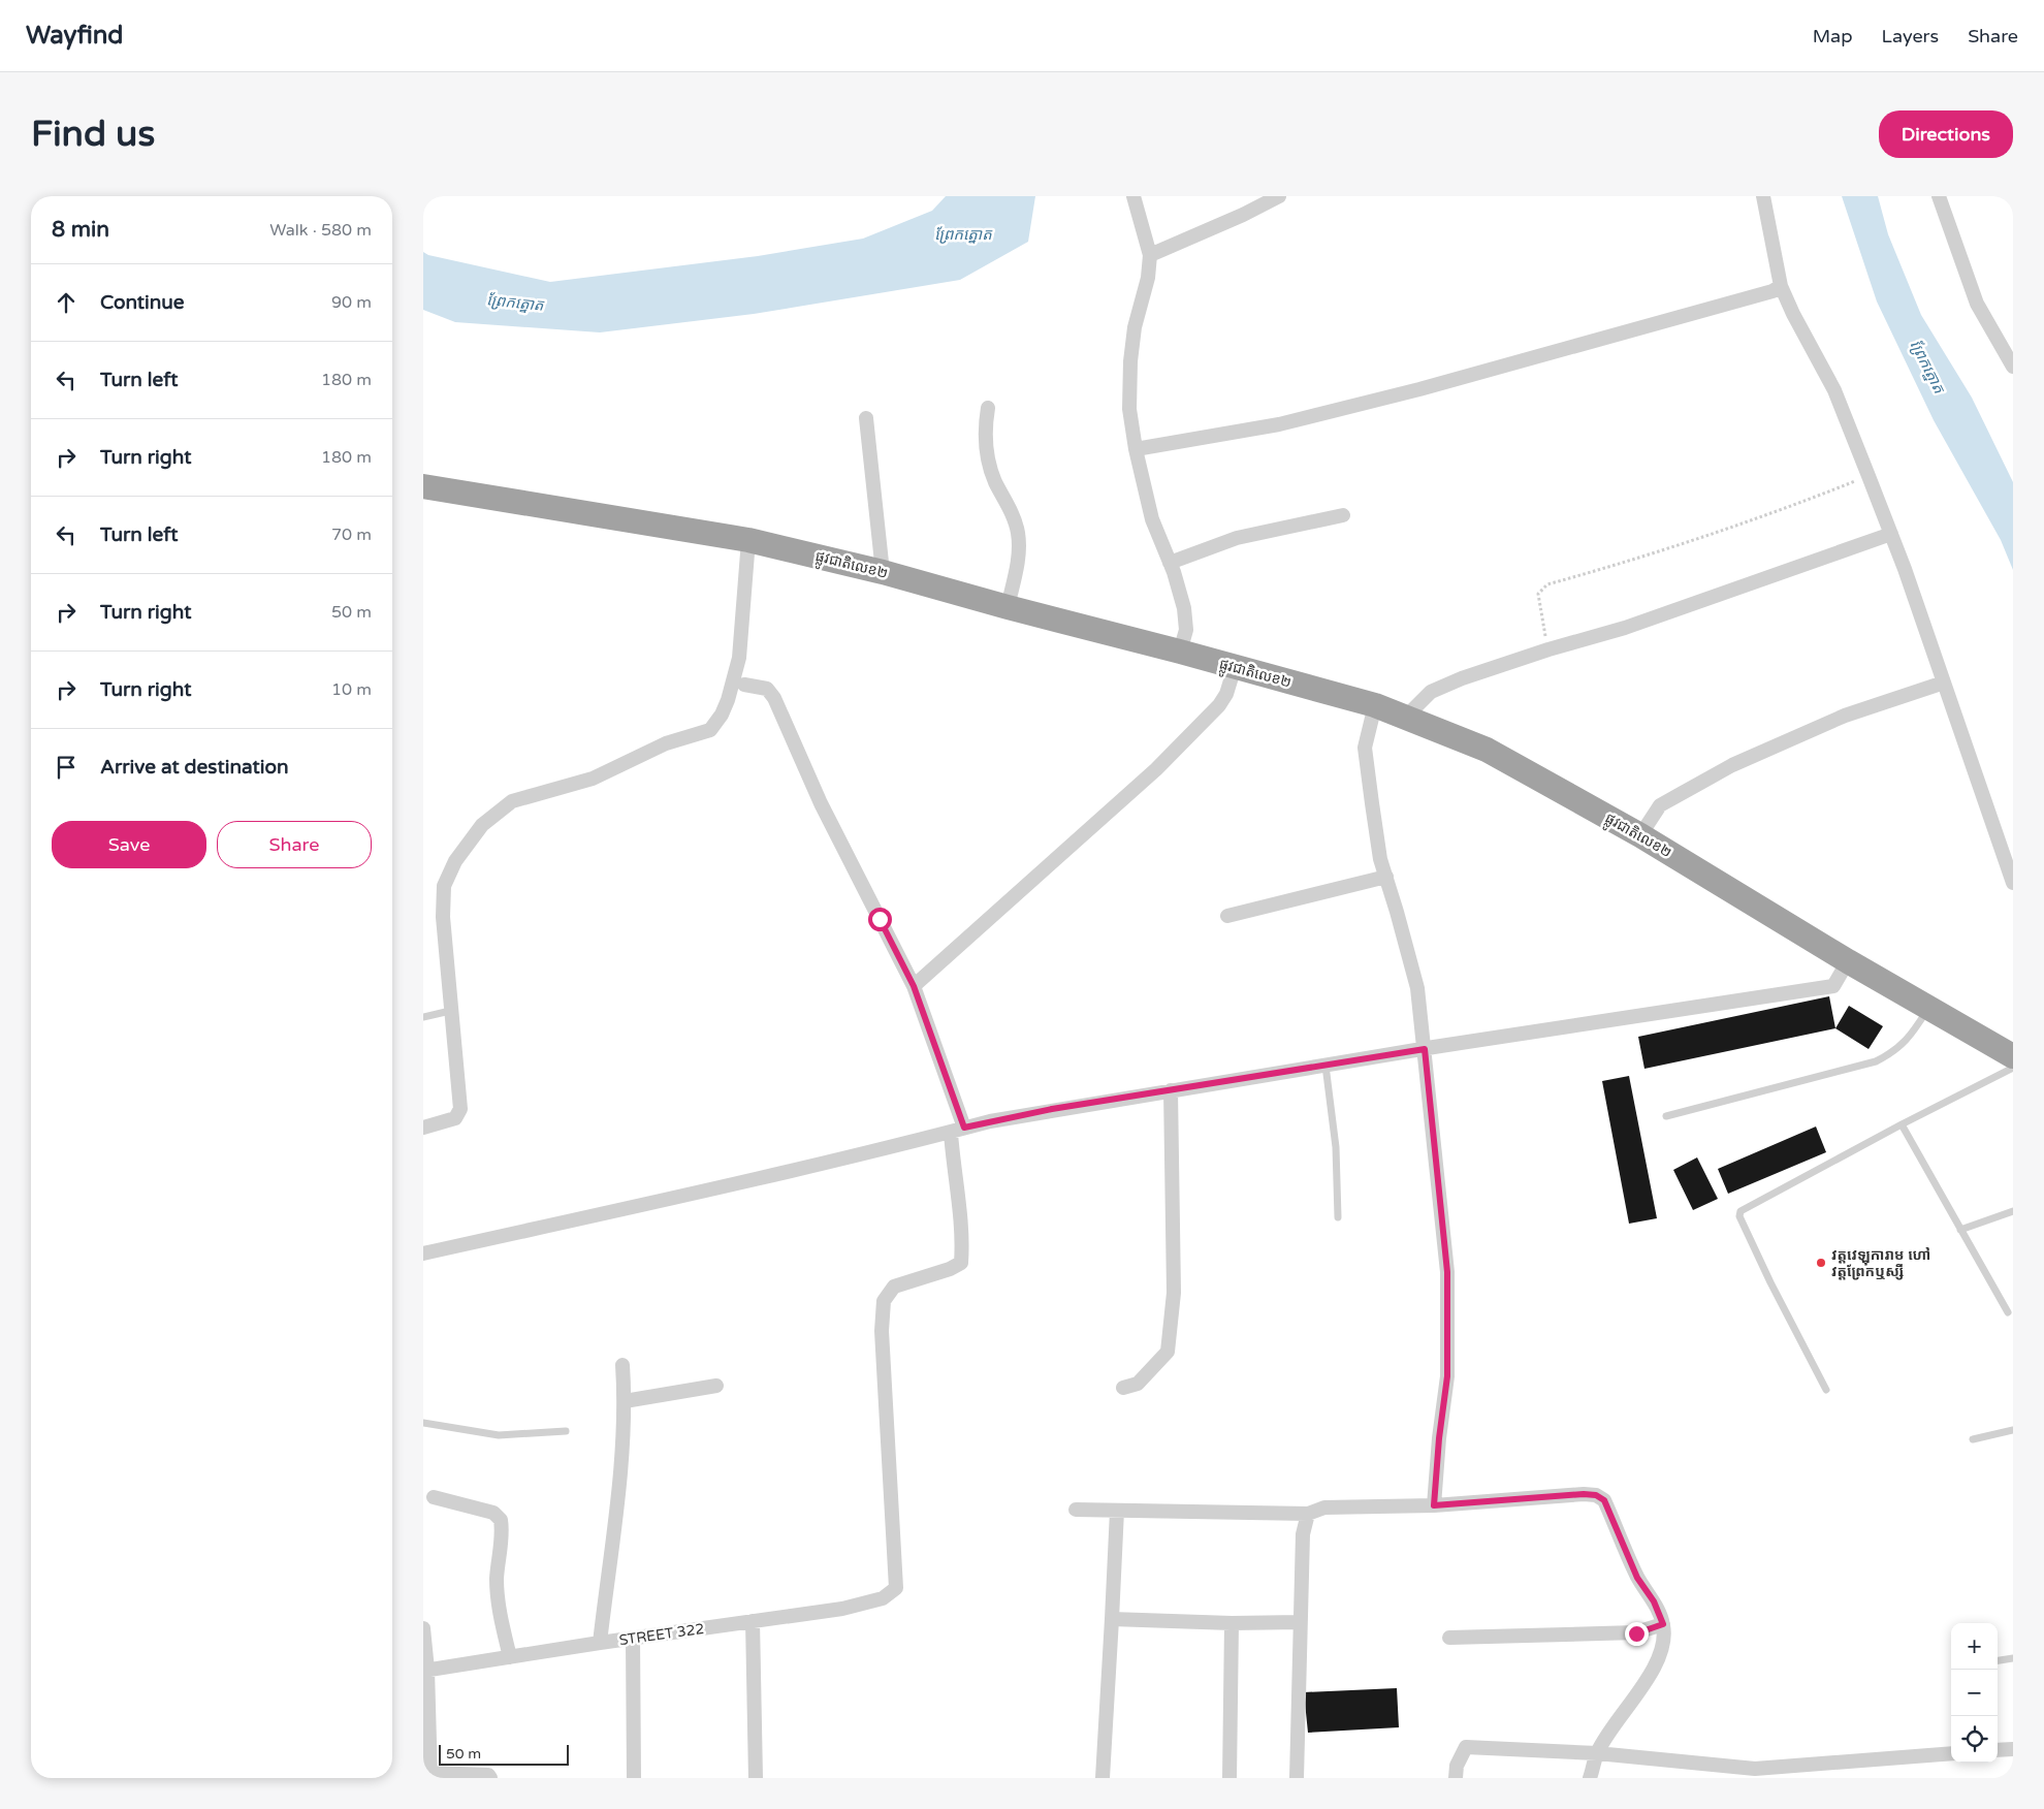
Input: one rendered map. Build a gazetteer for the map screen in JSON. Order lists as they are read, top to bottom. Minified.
{"streets":{"highway":["ផ្លូវជាតិលេខ២"],"street":["STREET 322"]},"water":["ព្រែកត្នោត"],"places":["វត្តវេឡុការាម ហៅ វត្តព្រែកឬស្សី"],"scale_bar":"50 m","page":{"header":"Wayfind","nav":["Map","Layers","Share"],"buttons":["Directions",["Save","Share"]],"title":"Find us","heading":["8 min","Walk · 580 m"],"list":[["Continue","90 m"],["Turn left","180 m"],["Turn right","180 m"],["Turn left","70 m"],["Turn right","50 m"],["Turn right","10 m"],"Arrive at destination"],"map_buttons":["+","−"],"scale":"50 m"}}
